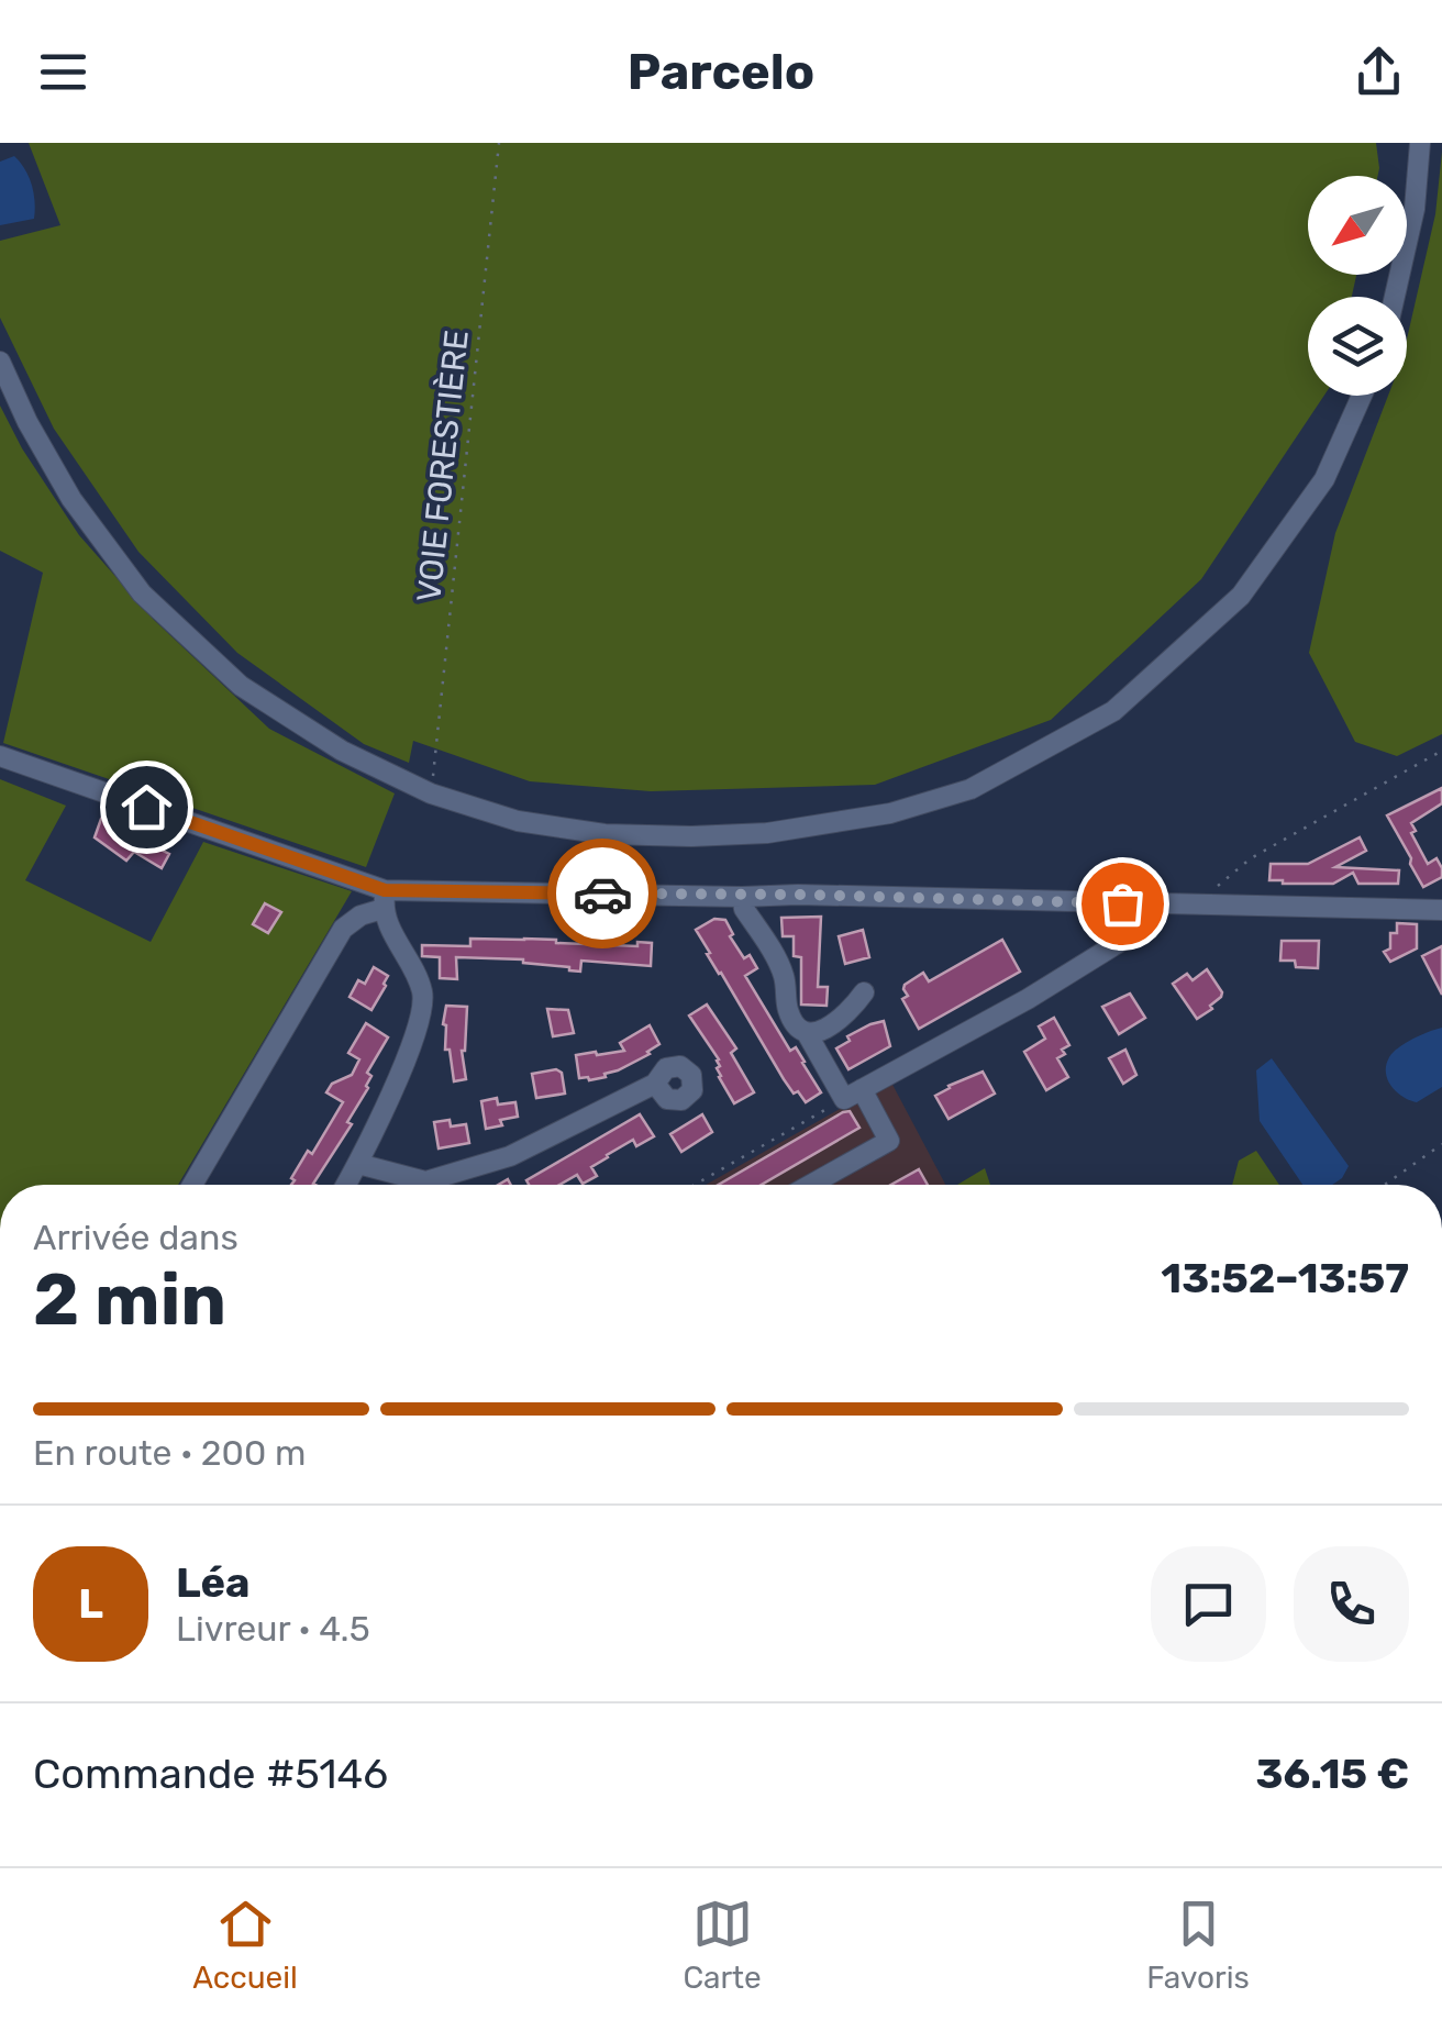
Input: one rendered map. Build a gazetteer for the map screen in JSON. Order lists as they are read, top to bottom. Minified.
{"streets":{"path":["VOIE FORESTIÈRE"]},"north":"bottom left","page":{"header":"Parcelo","heading":["2 min","Arrivée dans","13:52–13:57"],"panel":["Léa","Livreur · 4.5","Commande #5146","36.15 €"],"bar":"En route · 200 m","round":"L","tabs":["Accueil","Carte","Favoris"]}}
